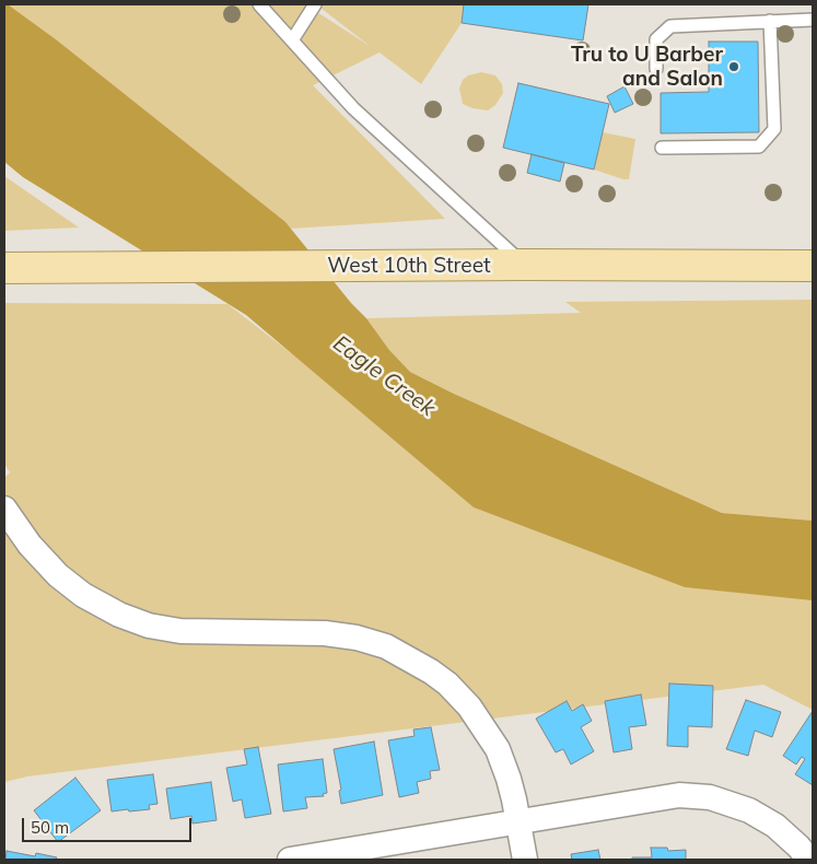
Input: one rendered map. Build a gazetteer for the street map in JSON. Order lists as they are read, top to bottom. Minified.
{"streets":{"main road":["West 10th Street"]},"water":["Eagle Creek"],"places":["Tru to U Barber and Salon"],"scale_bar":"50 m"}
